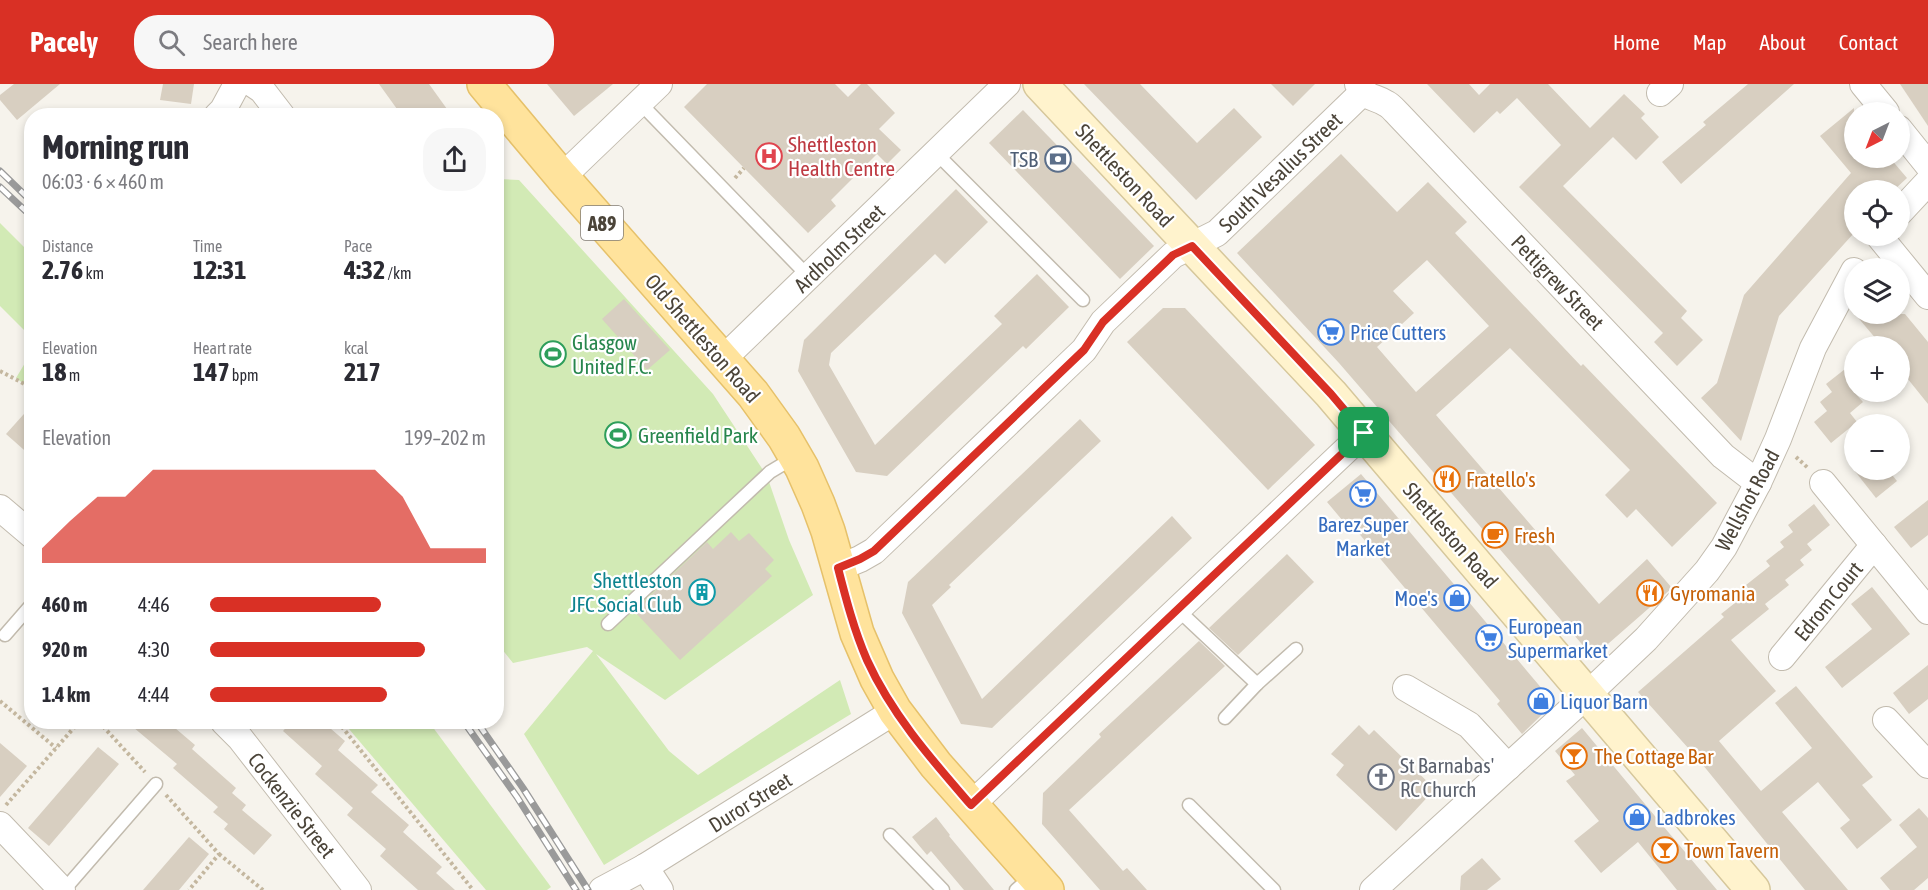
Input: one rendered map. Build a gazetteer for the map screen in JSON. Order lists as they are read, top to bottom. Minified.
{"streets":{"main road":["A89","Old Shettleston Road"],"street":["South Vesalius Street","Shettleston Road","Ardholm Street","Pettigrew Street","Wellshot Road","Edrom Court","Duror Street","Cockenzie Street"]},"crossings":[["South Vesalius Street","Shettleston Road"],["South Vesalius Street","Pettigrew Street"],["South Vesalius Street","Old Shettleston Road"],["Shettleston Road","Wellshot Road"],["Ardholm Street","Old Shettleston Road"],["Pettigrew Street","Wellshot Road"],["Old Shettleston Road","Duror Street"]],"places":{"hospital":["Shettleston Health Centre"],"bank":["TSB"],"supermarket":["Price Cutters","Barez Super Market","European Supermarket"],"sports":["Glasgow United F.C.","Greenfield Park"],"restaurant":["Fratello's","Gyromania"],"cafe":["Fresh"],"building":["Shettleston JFC Social Club"],"shop":["Moe's","Liquor Barn","Ladbrokes"],"bar":["The Cottage Bar","Town Tavern"],"church":["St Barnabas' RC Church"]},"north":"bottom left","page":{"header":"Pacely","search":"Search here","nav":["Home","Map","About","Contact"],"map_buttons":["+","−"],"heading":["Morning run","06:03 · 6 × 460 m"],"stats":[["Distance","2.76 km"],["Time","12:31"],["Pace","4:32 /km"],["Elevation","18 m"],["Heart rate","147 bpm"],["kcal","217"]],"chart":["Elevation","199–202 m"],"list":[{"name":"460 m","note":"4:46"},{"name":"920 m","note":"4:30"},{"name":"1.4 km","note":"4:44"}]}}
